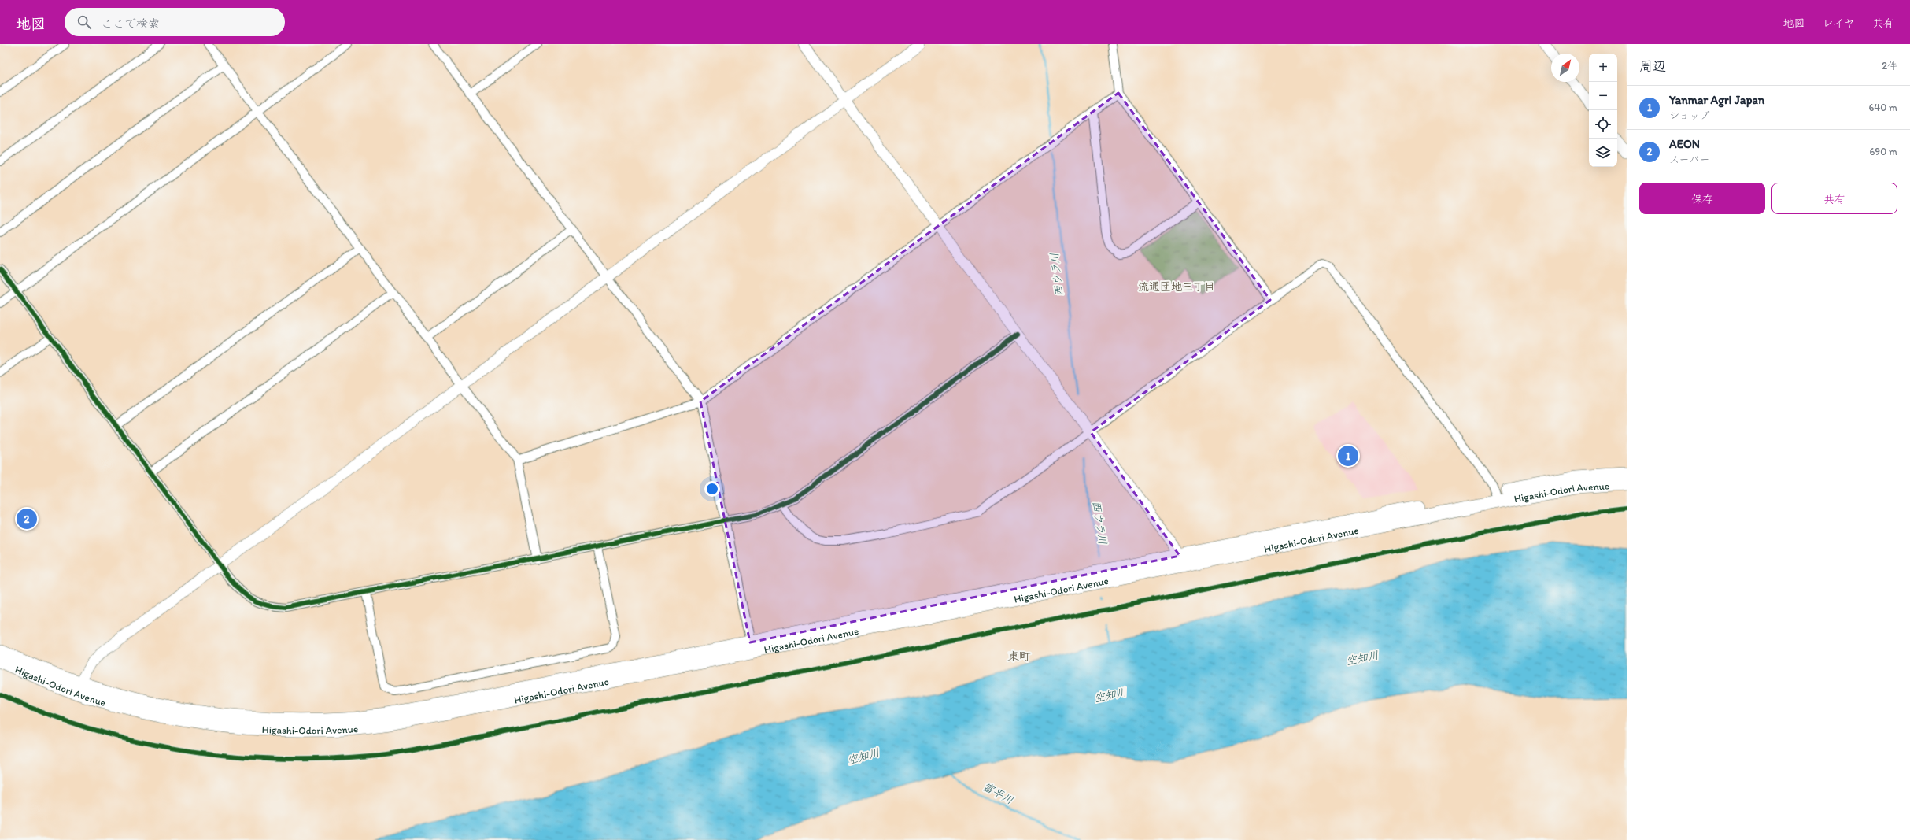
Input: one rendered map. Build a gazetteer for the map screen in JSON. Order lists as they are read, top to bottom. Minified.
{"streets":{"highway":["Higashi-Odori Avenue"]},"districts":["流通団地三丁目","東町"],"water":["西ウラ川","空知川","富平川"],"north":"top right","page":{"header":"地図","search":"ここで検索","nav":["地図","レイヤ","共有"],"heading":["周辺","2件"],"map_buttons":["+","−"],"list":[{"mark":"1","name":"Yanmar Agri Japan","note":"ショップ","value":"640 m"},{"mark":"2","name":"AEON","note":"スーパー","value":"690 m"}],"buttons":["保存","共有"],"pins":["1","2"]}}
